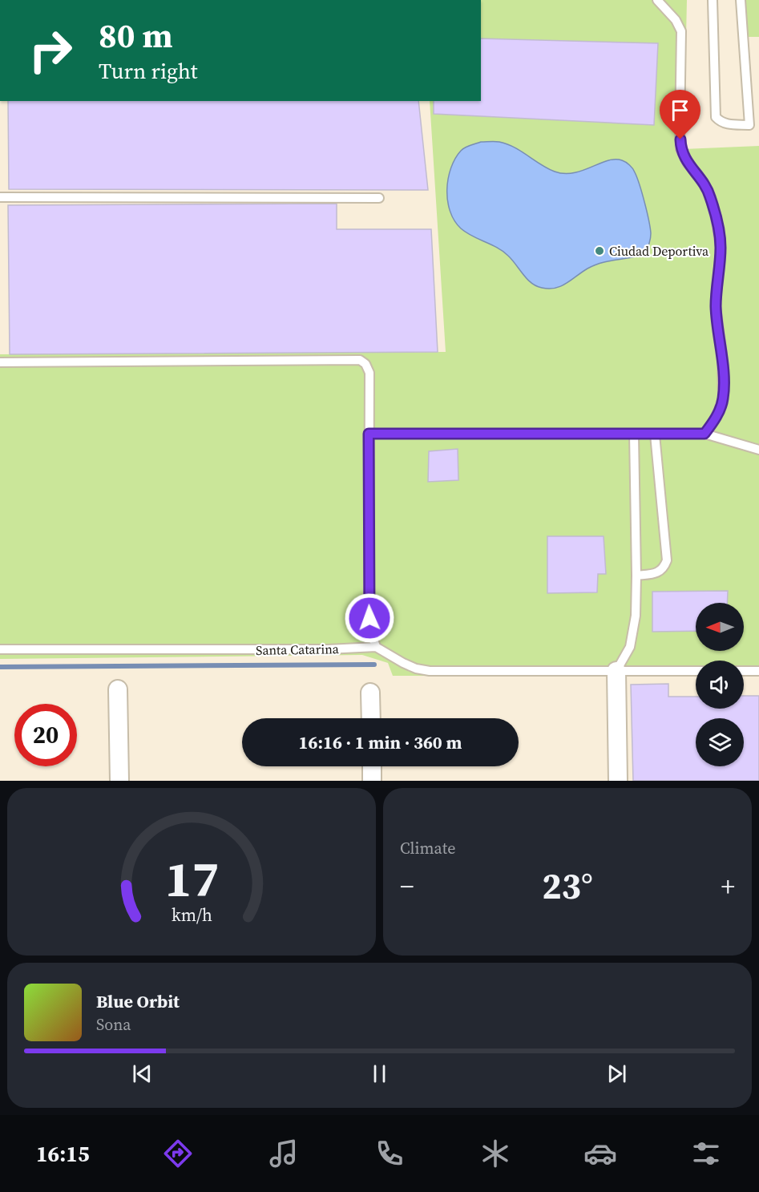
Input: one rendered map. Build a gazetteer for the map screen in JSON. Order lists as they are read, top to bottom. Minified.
{"streets":{"lane":["Santa Catarina"]},"places":["Ciudad Deportiva"],"north":"left","page":{"turn":["80 m","Turn right"],"limit":"20","trip":"16:16 · 1 min · 360 m","tile":"Climate","heat":["−","23°","+"],"song":["Blue Orbit","Sona"],"tabs":"16:15","gauge":["17","km/h"]}}
